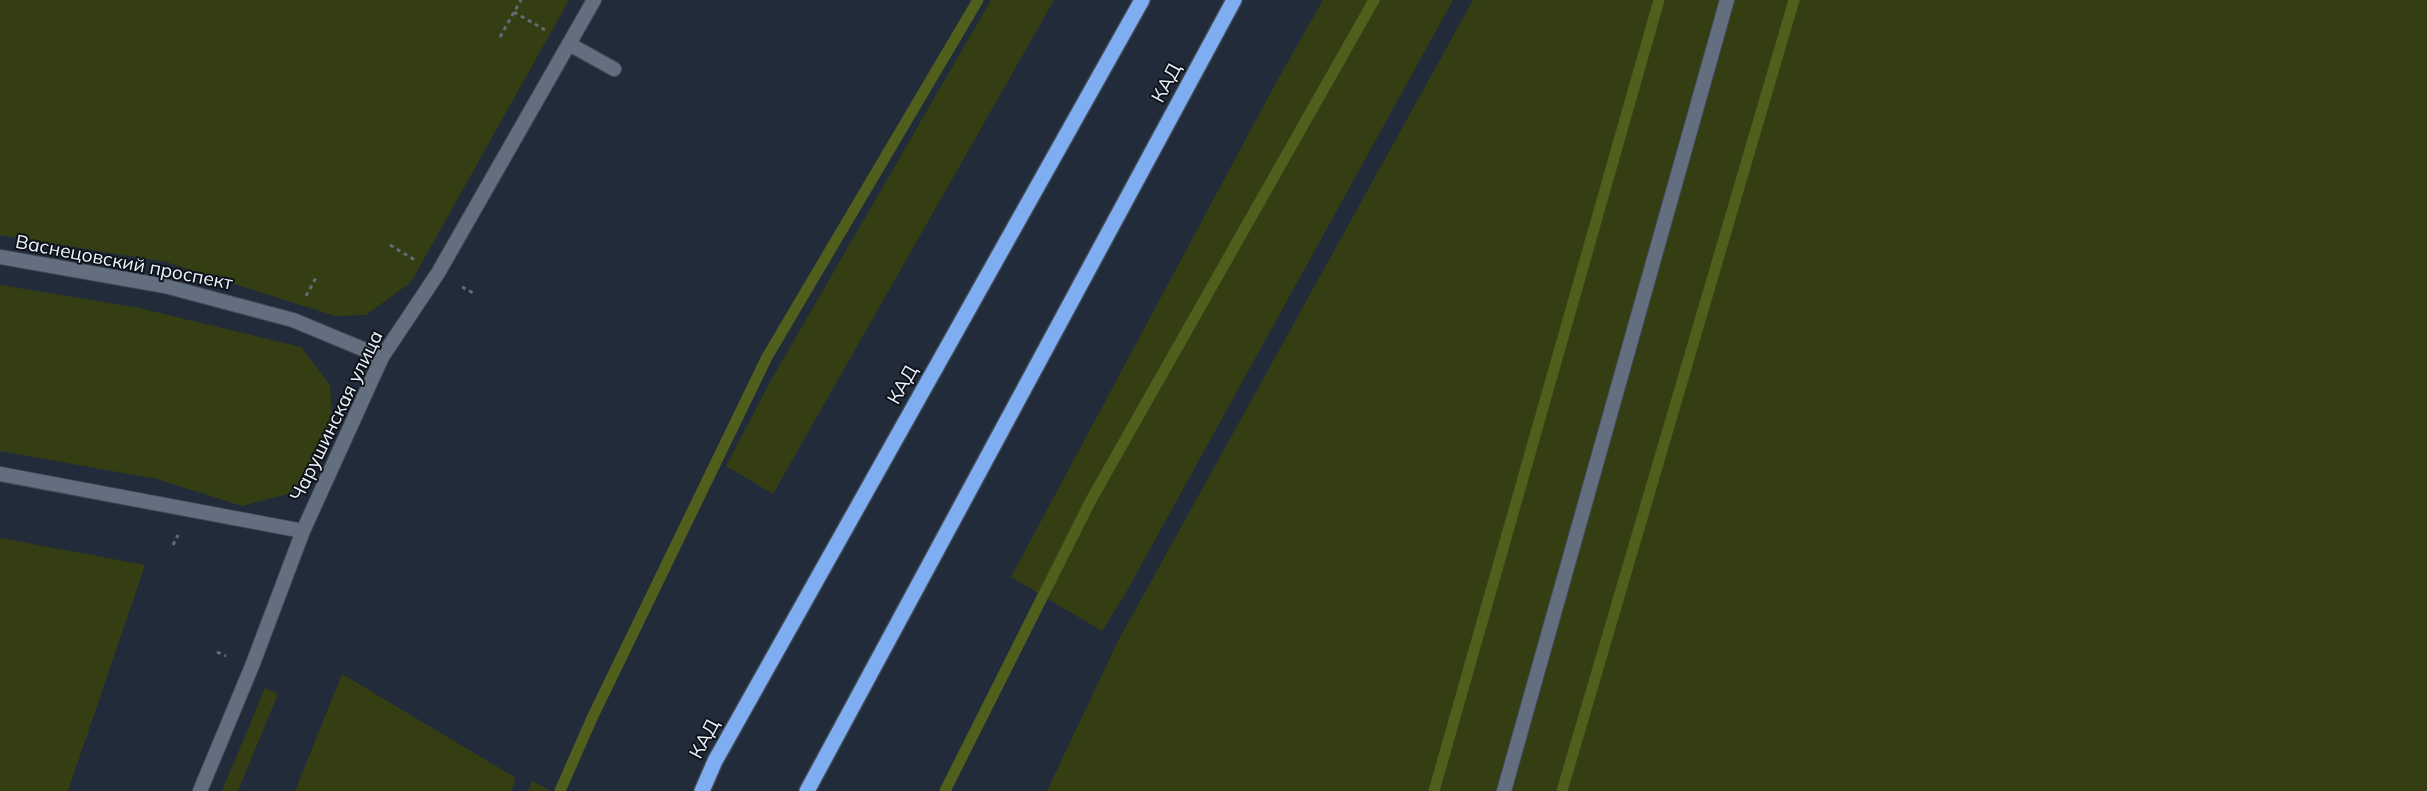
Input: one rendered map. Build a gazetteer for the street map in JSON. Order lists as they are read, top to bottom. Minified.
{"streets":{"highway":["КАД"],"street":["Васнецовский проспект","Чарушинская улица"]},"crossings":[["Васнецовский проспект","Чарушинская улица"]]}
